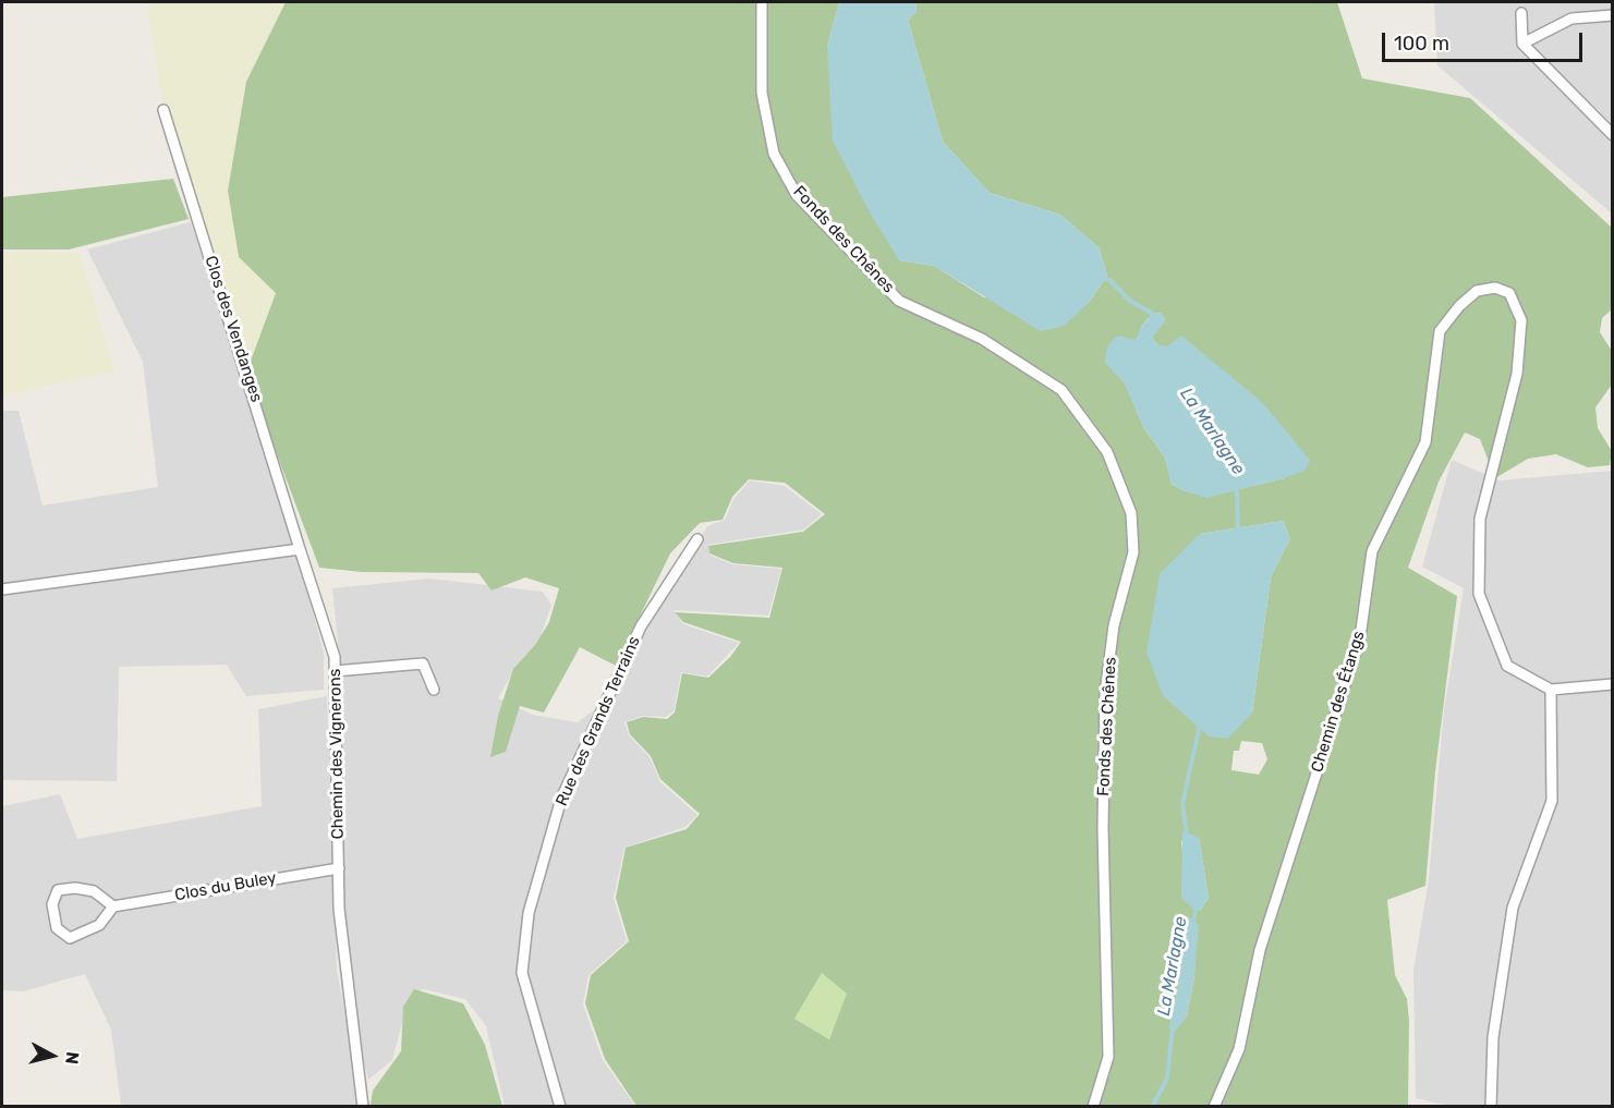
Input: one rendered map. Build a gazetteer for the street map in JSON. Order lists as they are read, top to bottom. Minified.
{"streets":{"street":["Fonds des Chênes","Clos des Vendanges","Chemin des Étangs","Rue des Grands Terrains","Chemin des Vignerons","Clos du Buley"]},"crossings":[["Clos des Vendanges","Chemin des Vignerons"],["Chemin des Vignerons","Clos du Buley"]],"water":["La Marlagne"],"scale_bar":"100 m","north":"right"}
